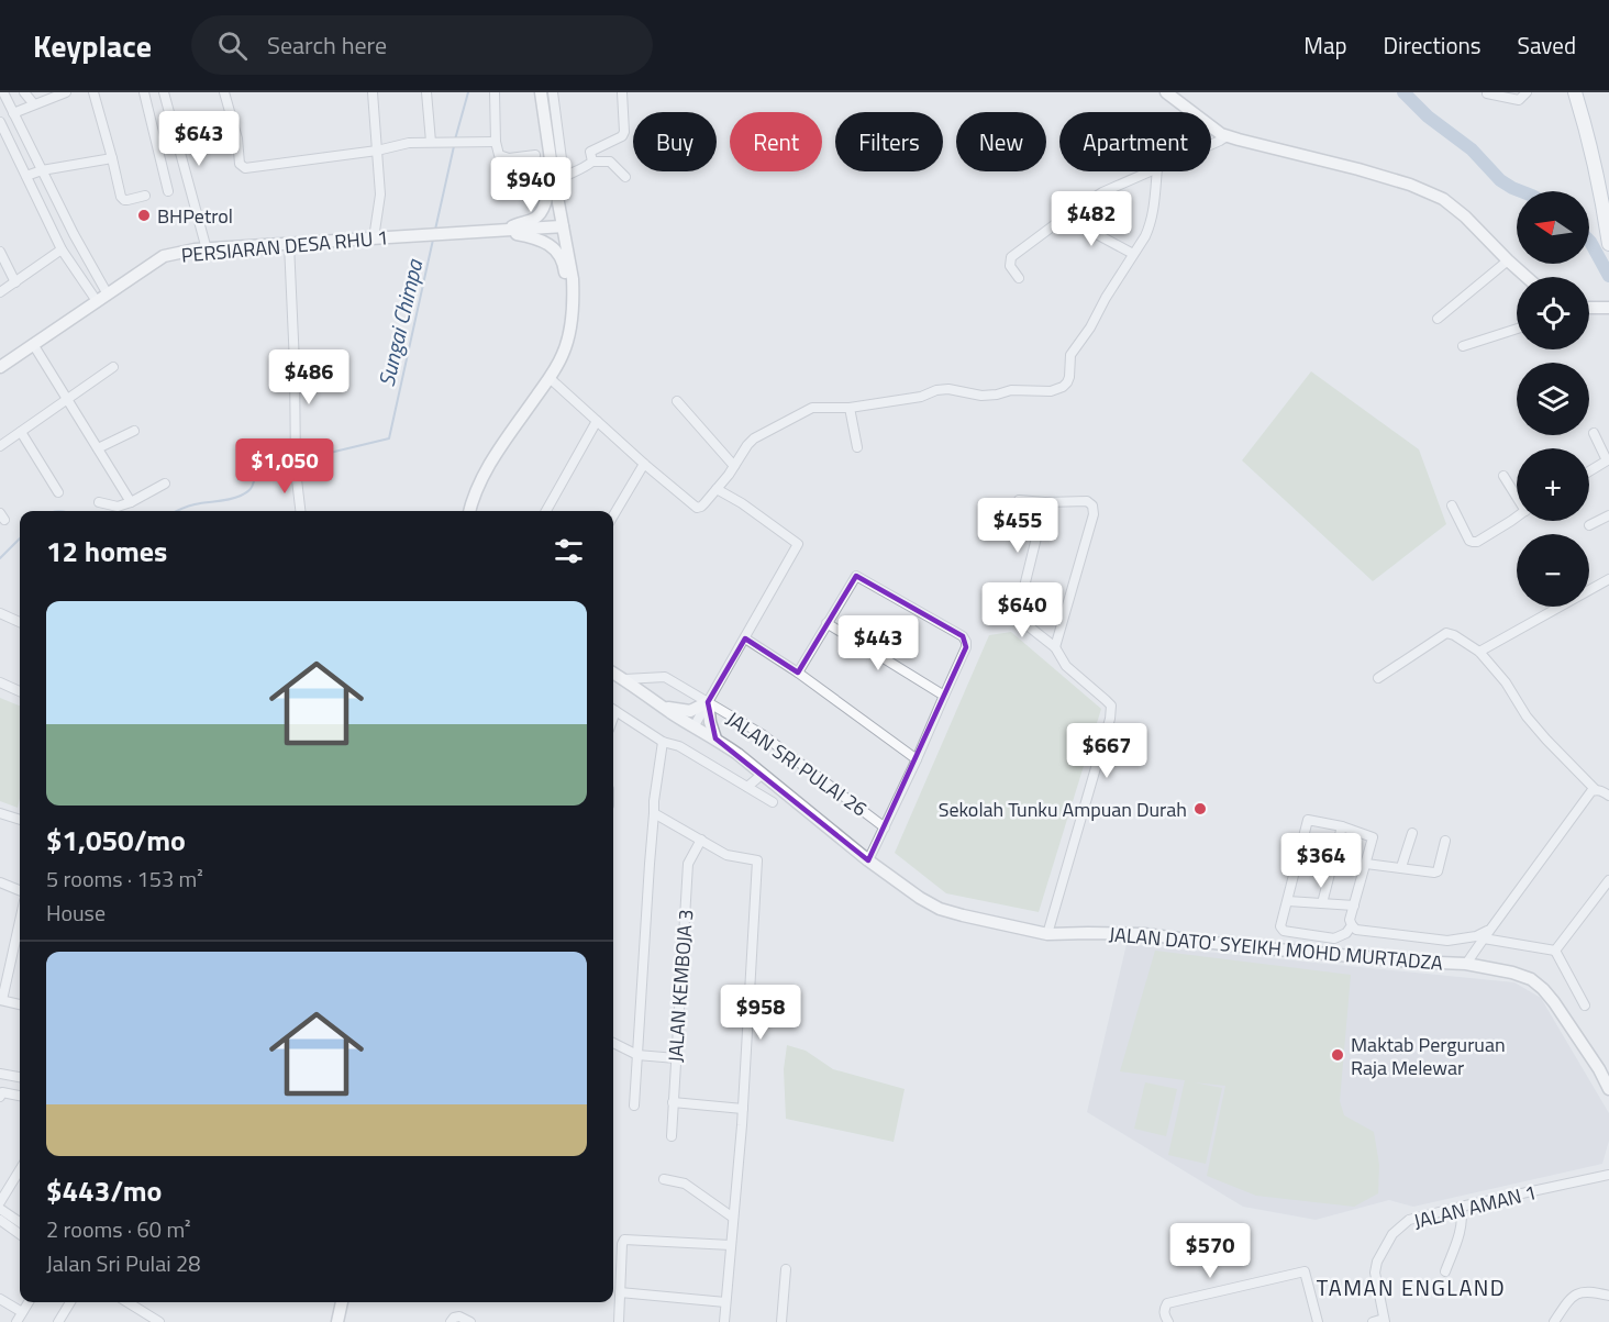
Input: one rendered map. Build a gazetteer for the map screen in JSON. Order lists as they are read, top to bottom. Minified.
{"streets":{"main road":["PERSIARAN DESA RHU 1","JALAN DATO' SYEIKH MOHD MURTADZA"],"street":["JALAN SRI PULAI 26","JALAN KEMBOJA 3","JALAN AMAN 1"]},"crossings":[["JALAN SRI PULAI 26","JALAN DATO' SYEIKH MOHD MURTADZA"]],"districts":["TAMAN ENGLAND"],"water":["Sungai Chimpa"],"places":["BHPetrol","Sekolah Tunku Ampuan Durah","Maktab Perguruan Raja Melewar"],"north":"left","page":{"header":"Keyplace","search":"Search here","nav":["Map","Directions","Saved"],"price":["$643","$940","$482","$486","$1,050","$455","$640","$443","$667","$364","$958","$570"],"chip":["Buy","Rent","Filters","New","Apartment"],"map_buttons":["+","−"],"heading":"12 homes","list":[{"name":"$1,050/mo","note":"5 rooms · 153 m² · House"},{"name":"$443/mo","note":"2 rooms · 60 m² · Jalan Sri Pulai 28"}]}}
